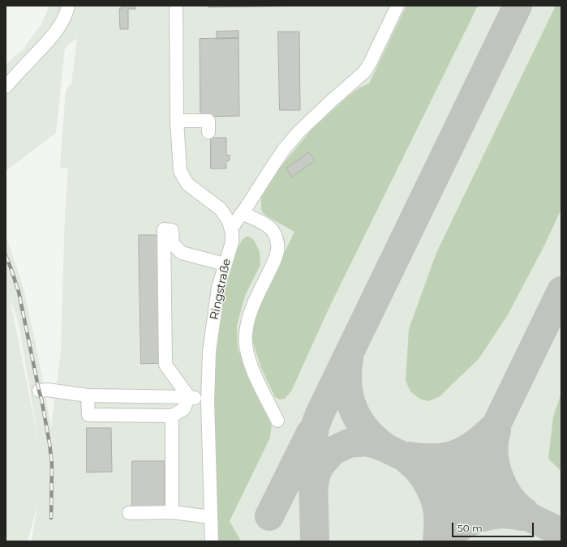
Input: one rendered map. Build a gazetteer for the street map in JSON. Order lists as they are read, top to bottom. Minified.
{"streets":{"lane":["Ringstraße"]},"scale_bar":"50 m"}
